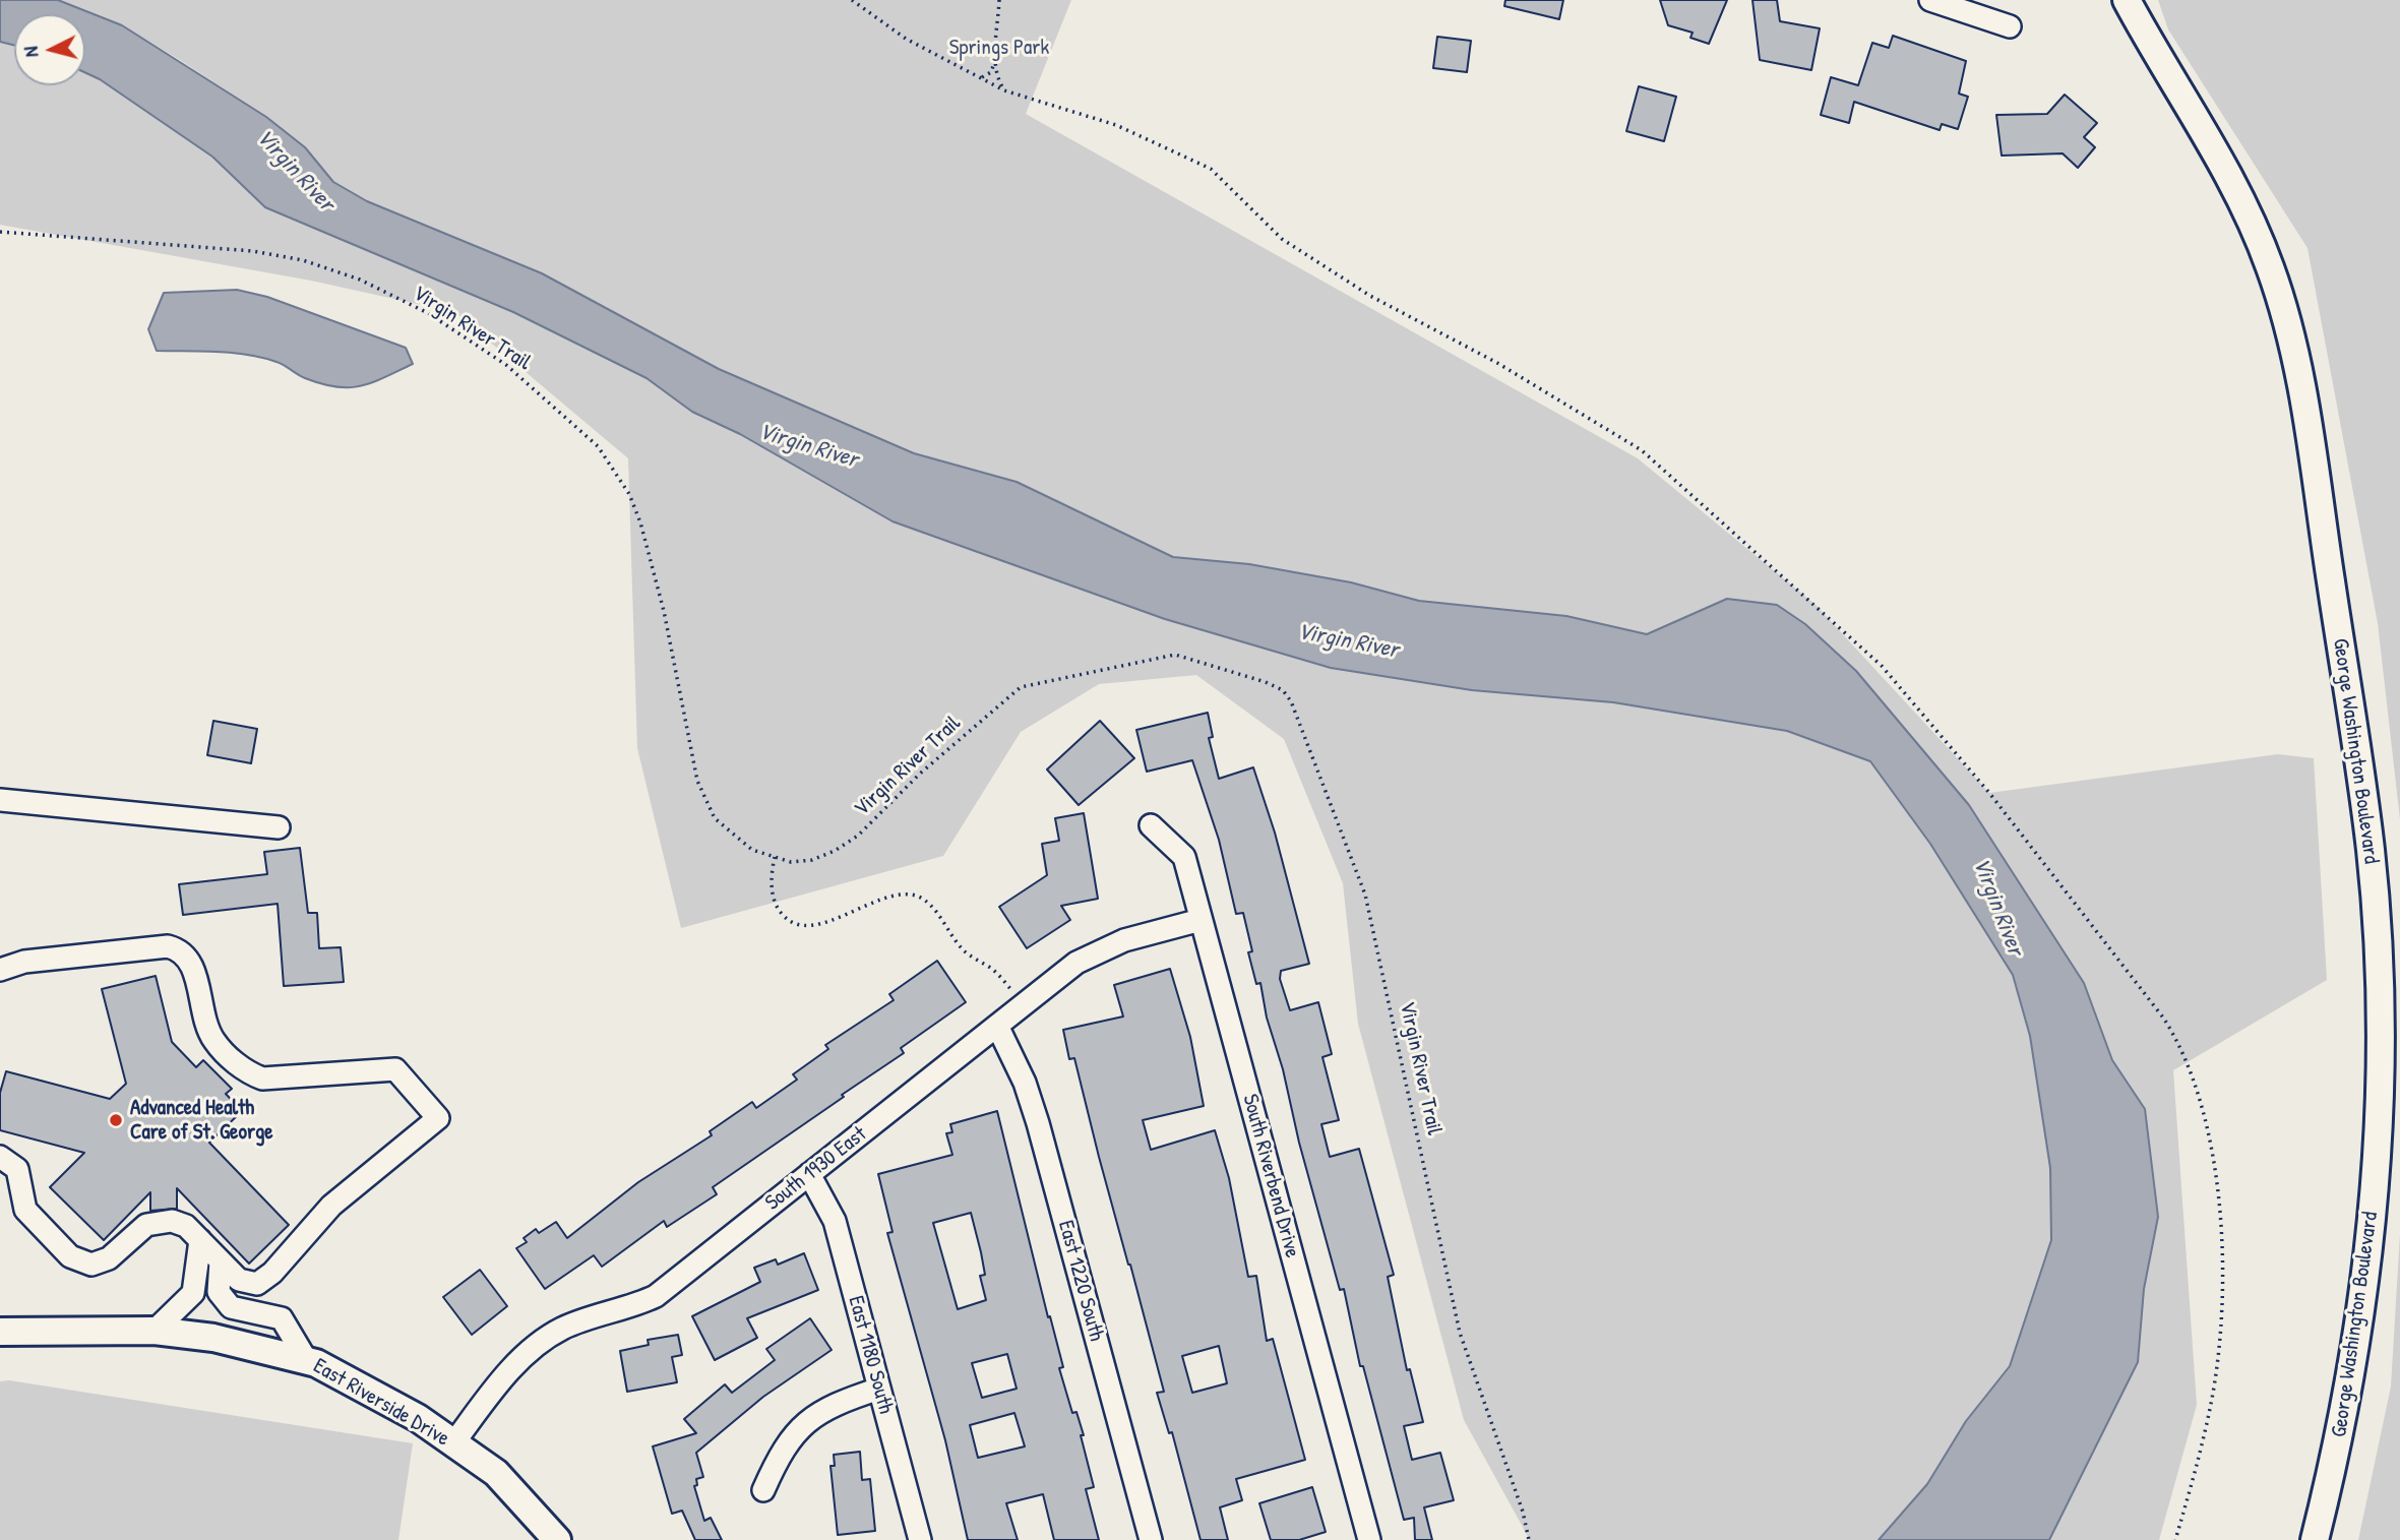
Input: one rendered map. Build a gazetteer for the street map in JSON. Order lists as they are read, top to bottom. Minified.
{"streets":{"main road":["George Washington Boulevard","East Riverside Drive"],"street":["South 1930 East","South Riverbend Drive","East 1220 South","East 1180 South"],"path":["Virgin River Trail"]},"crossings":[["South 1930 East","South Riverbend Drive"],["South 1930 East","East 1220 South"],["South 1930 East","East 1180 South"],["South 1930 East","East Riverside Drive"]],"water":["Virgin River"],"parks":["Springs Park"],"places":["Advanced Health Care of St. George"],"north":"left"}
